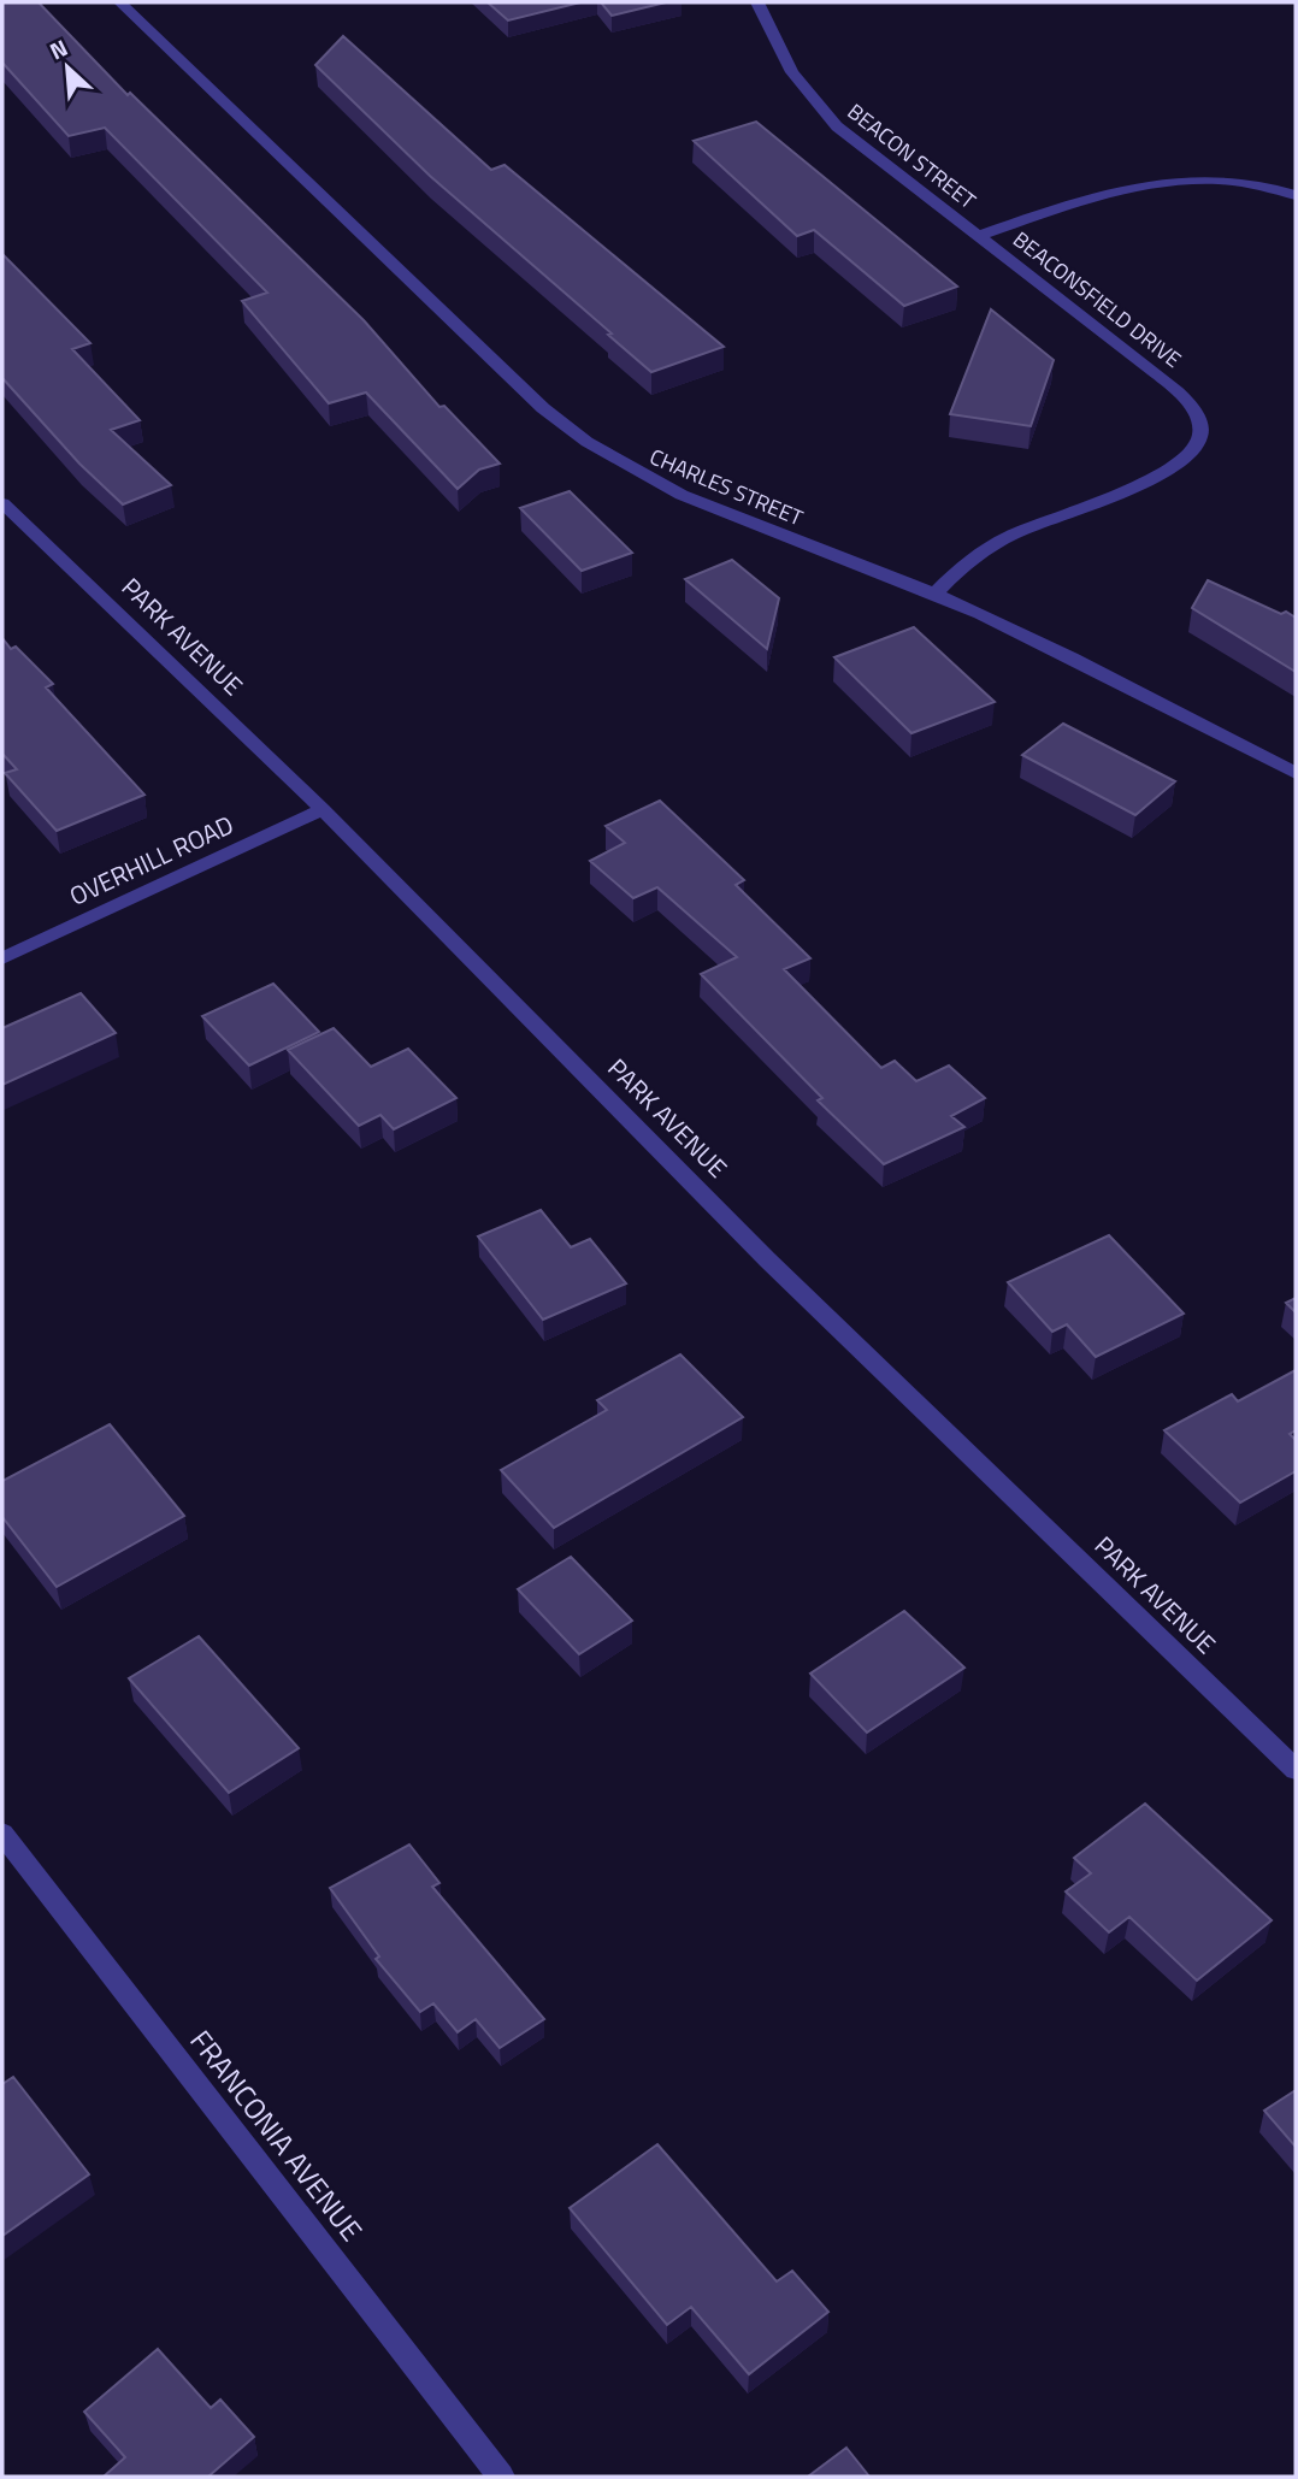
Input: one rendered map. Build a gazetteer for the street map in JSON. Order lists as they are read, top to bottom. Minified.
{"streets":{"street":["BEACON STREET","BEACONSFIELD DRIVE","CHARLES STREET","PARK AVENUE","OVERHILL ROAD","FRANCONIA AVENUE"]},"crossings":[["BEACON STREET","BEACONSFIELD DRIVE"],["BEACONSFIELD DRIVE","CHARLES STREET"],["PARK AVENUE","OVERHILL ROAD"]],"north":"top left"}
